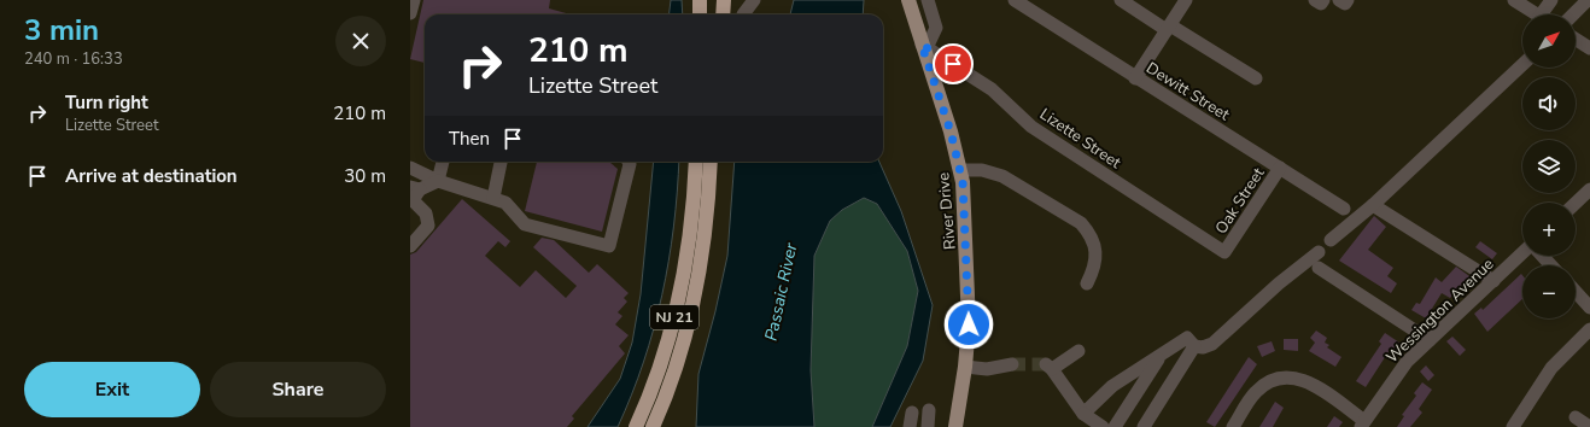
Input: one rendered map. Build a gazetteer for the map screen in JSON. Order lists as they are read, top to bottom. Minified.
{"streets":{"highway":["NJ 21"],"main road":["River Drive"],"street":["Dewitt Street","Lizette Street","Oak Street","Wessington Avenue"]},"crossings":[["Dewitt Street","Oak Street"],["Lizette Street","Oak Street"],["Lizette Street","River Drive"]],"water":["Passaic River"],"north":"top right","page":{"heading":["3 min","240 m · 16:33"],"map_buttons":["+","−"],"turn":["210 m","Lizette Street"],"list":[{"name":"Turn right","note":"Lizette Street","value":"210 m"},{"name":"Arrive at destination","value":"30 m"}],"then":"Then","buttons":["Exit","Share"]}}
